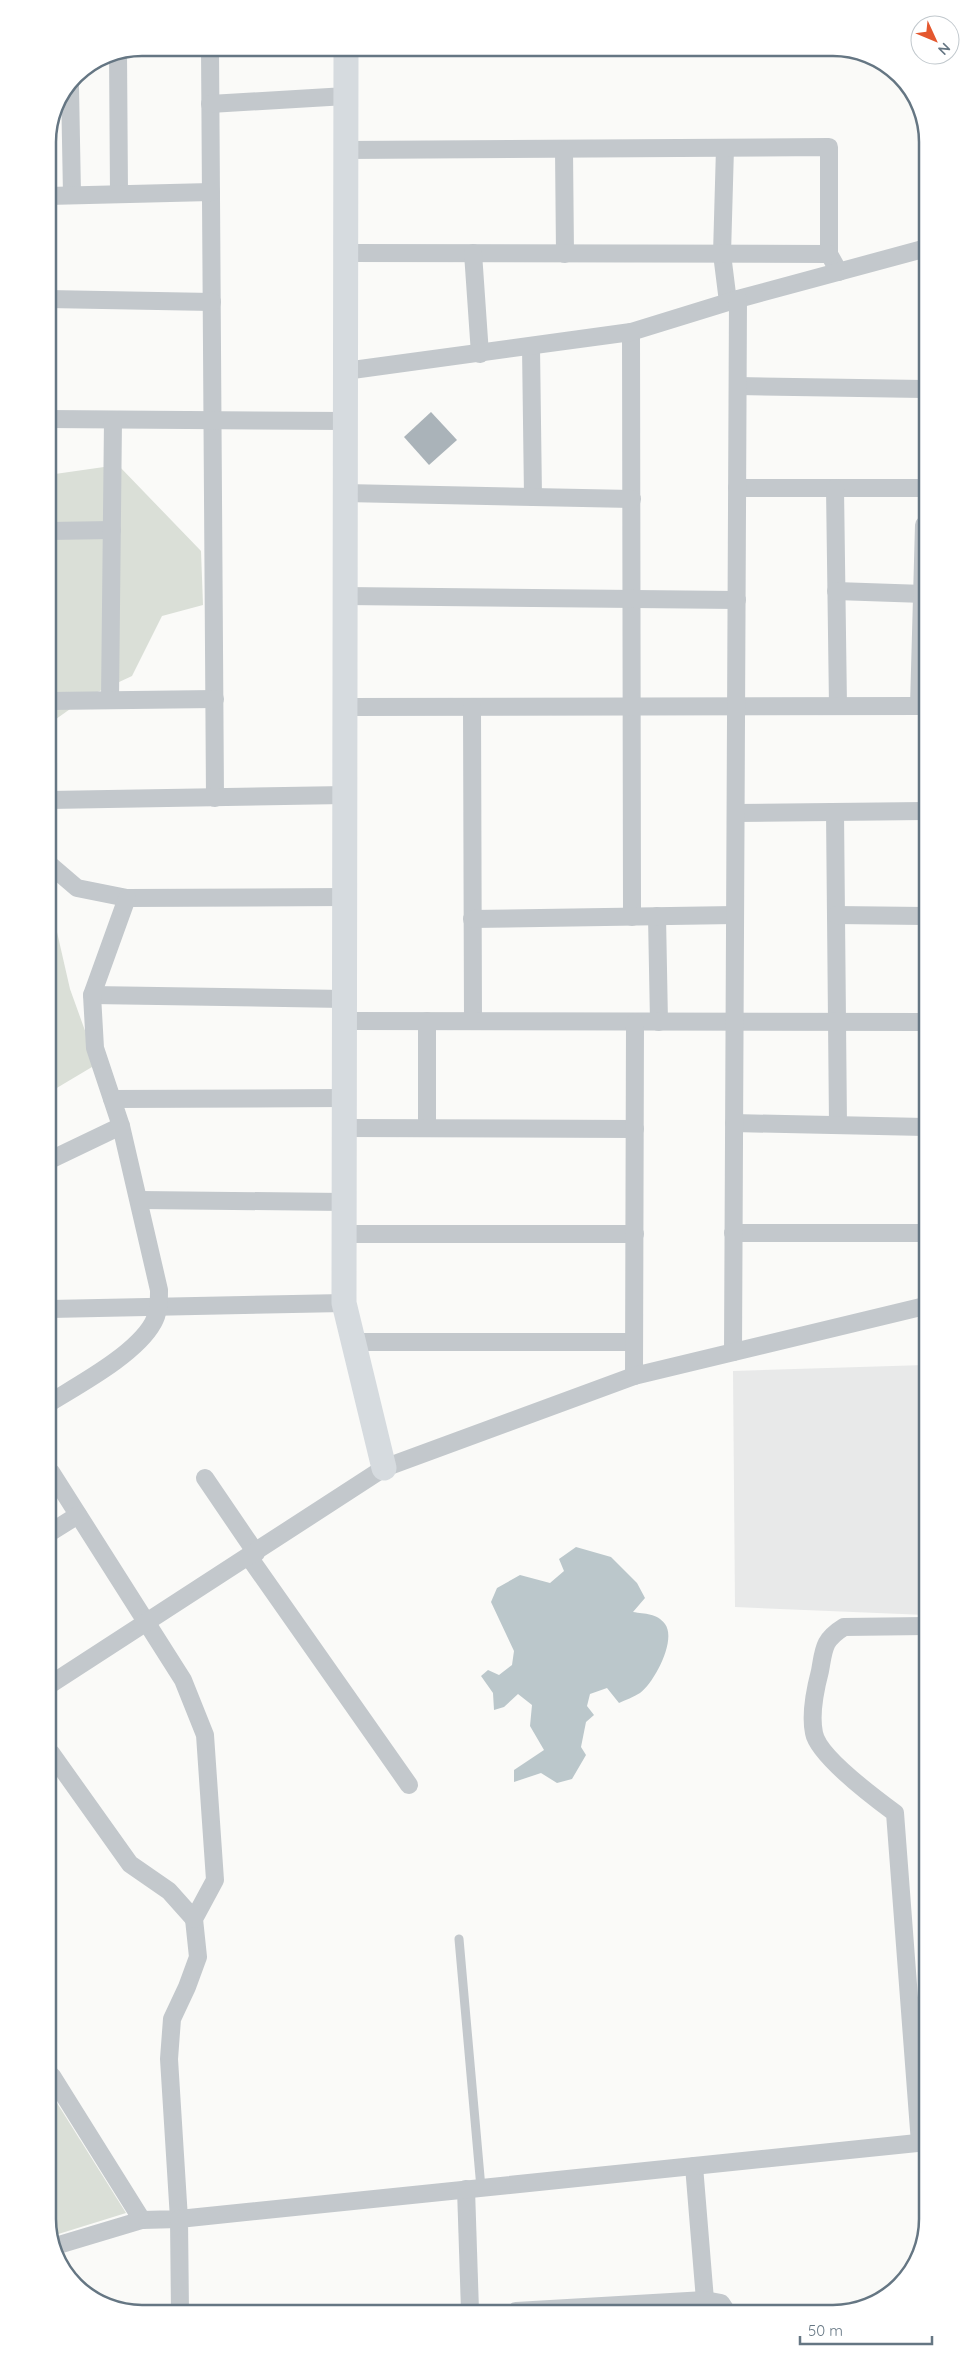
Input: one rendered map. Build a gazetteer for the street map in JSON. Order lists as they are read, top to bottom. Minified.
{"scale_bar":"50 m","north":"bottom right"}
